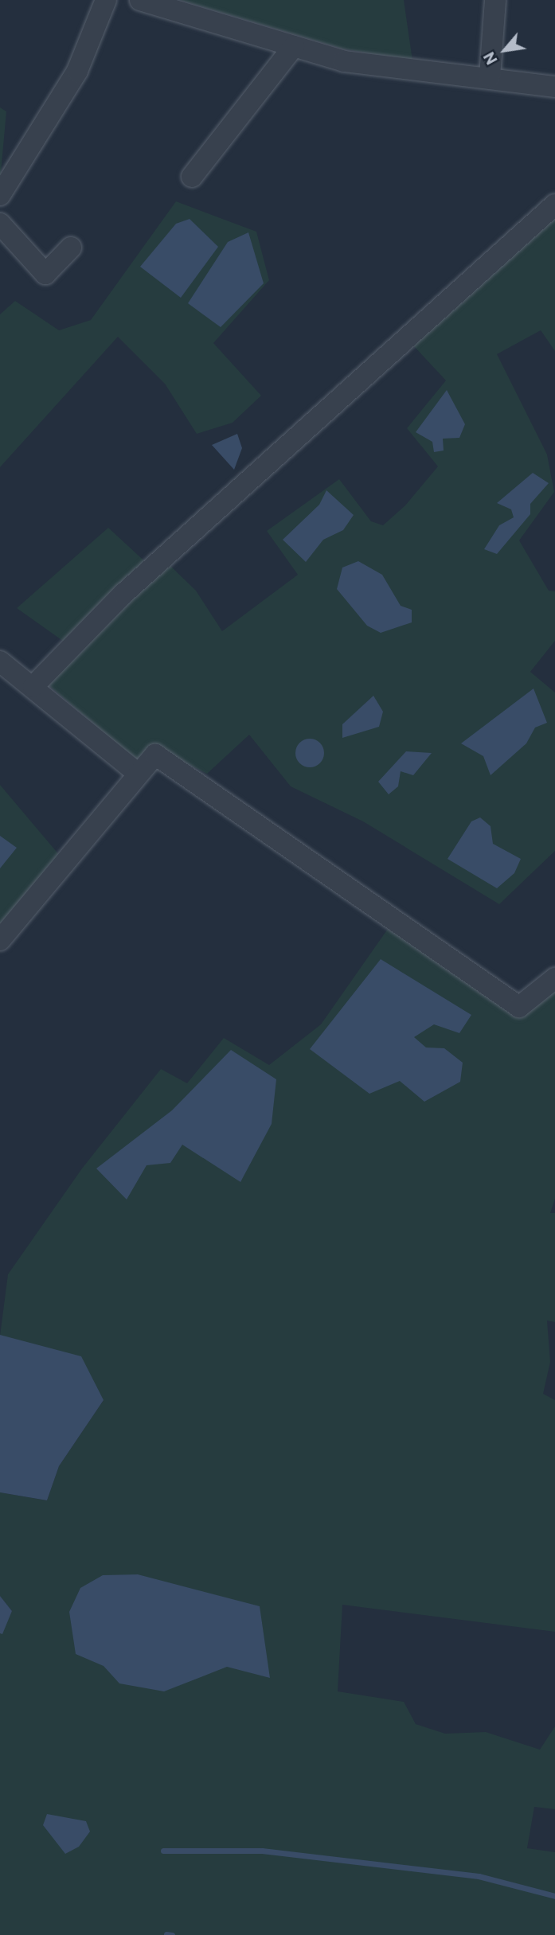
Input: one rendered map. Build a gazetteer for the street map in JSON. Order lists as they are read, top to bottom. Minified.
{"north":"bottom left"}
